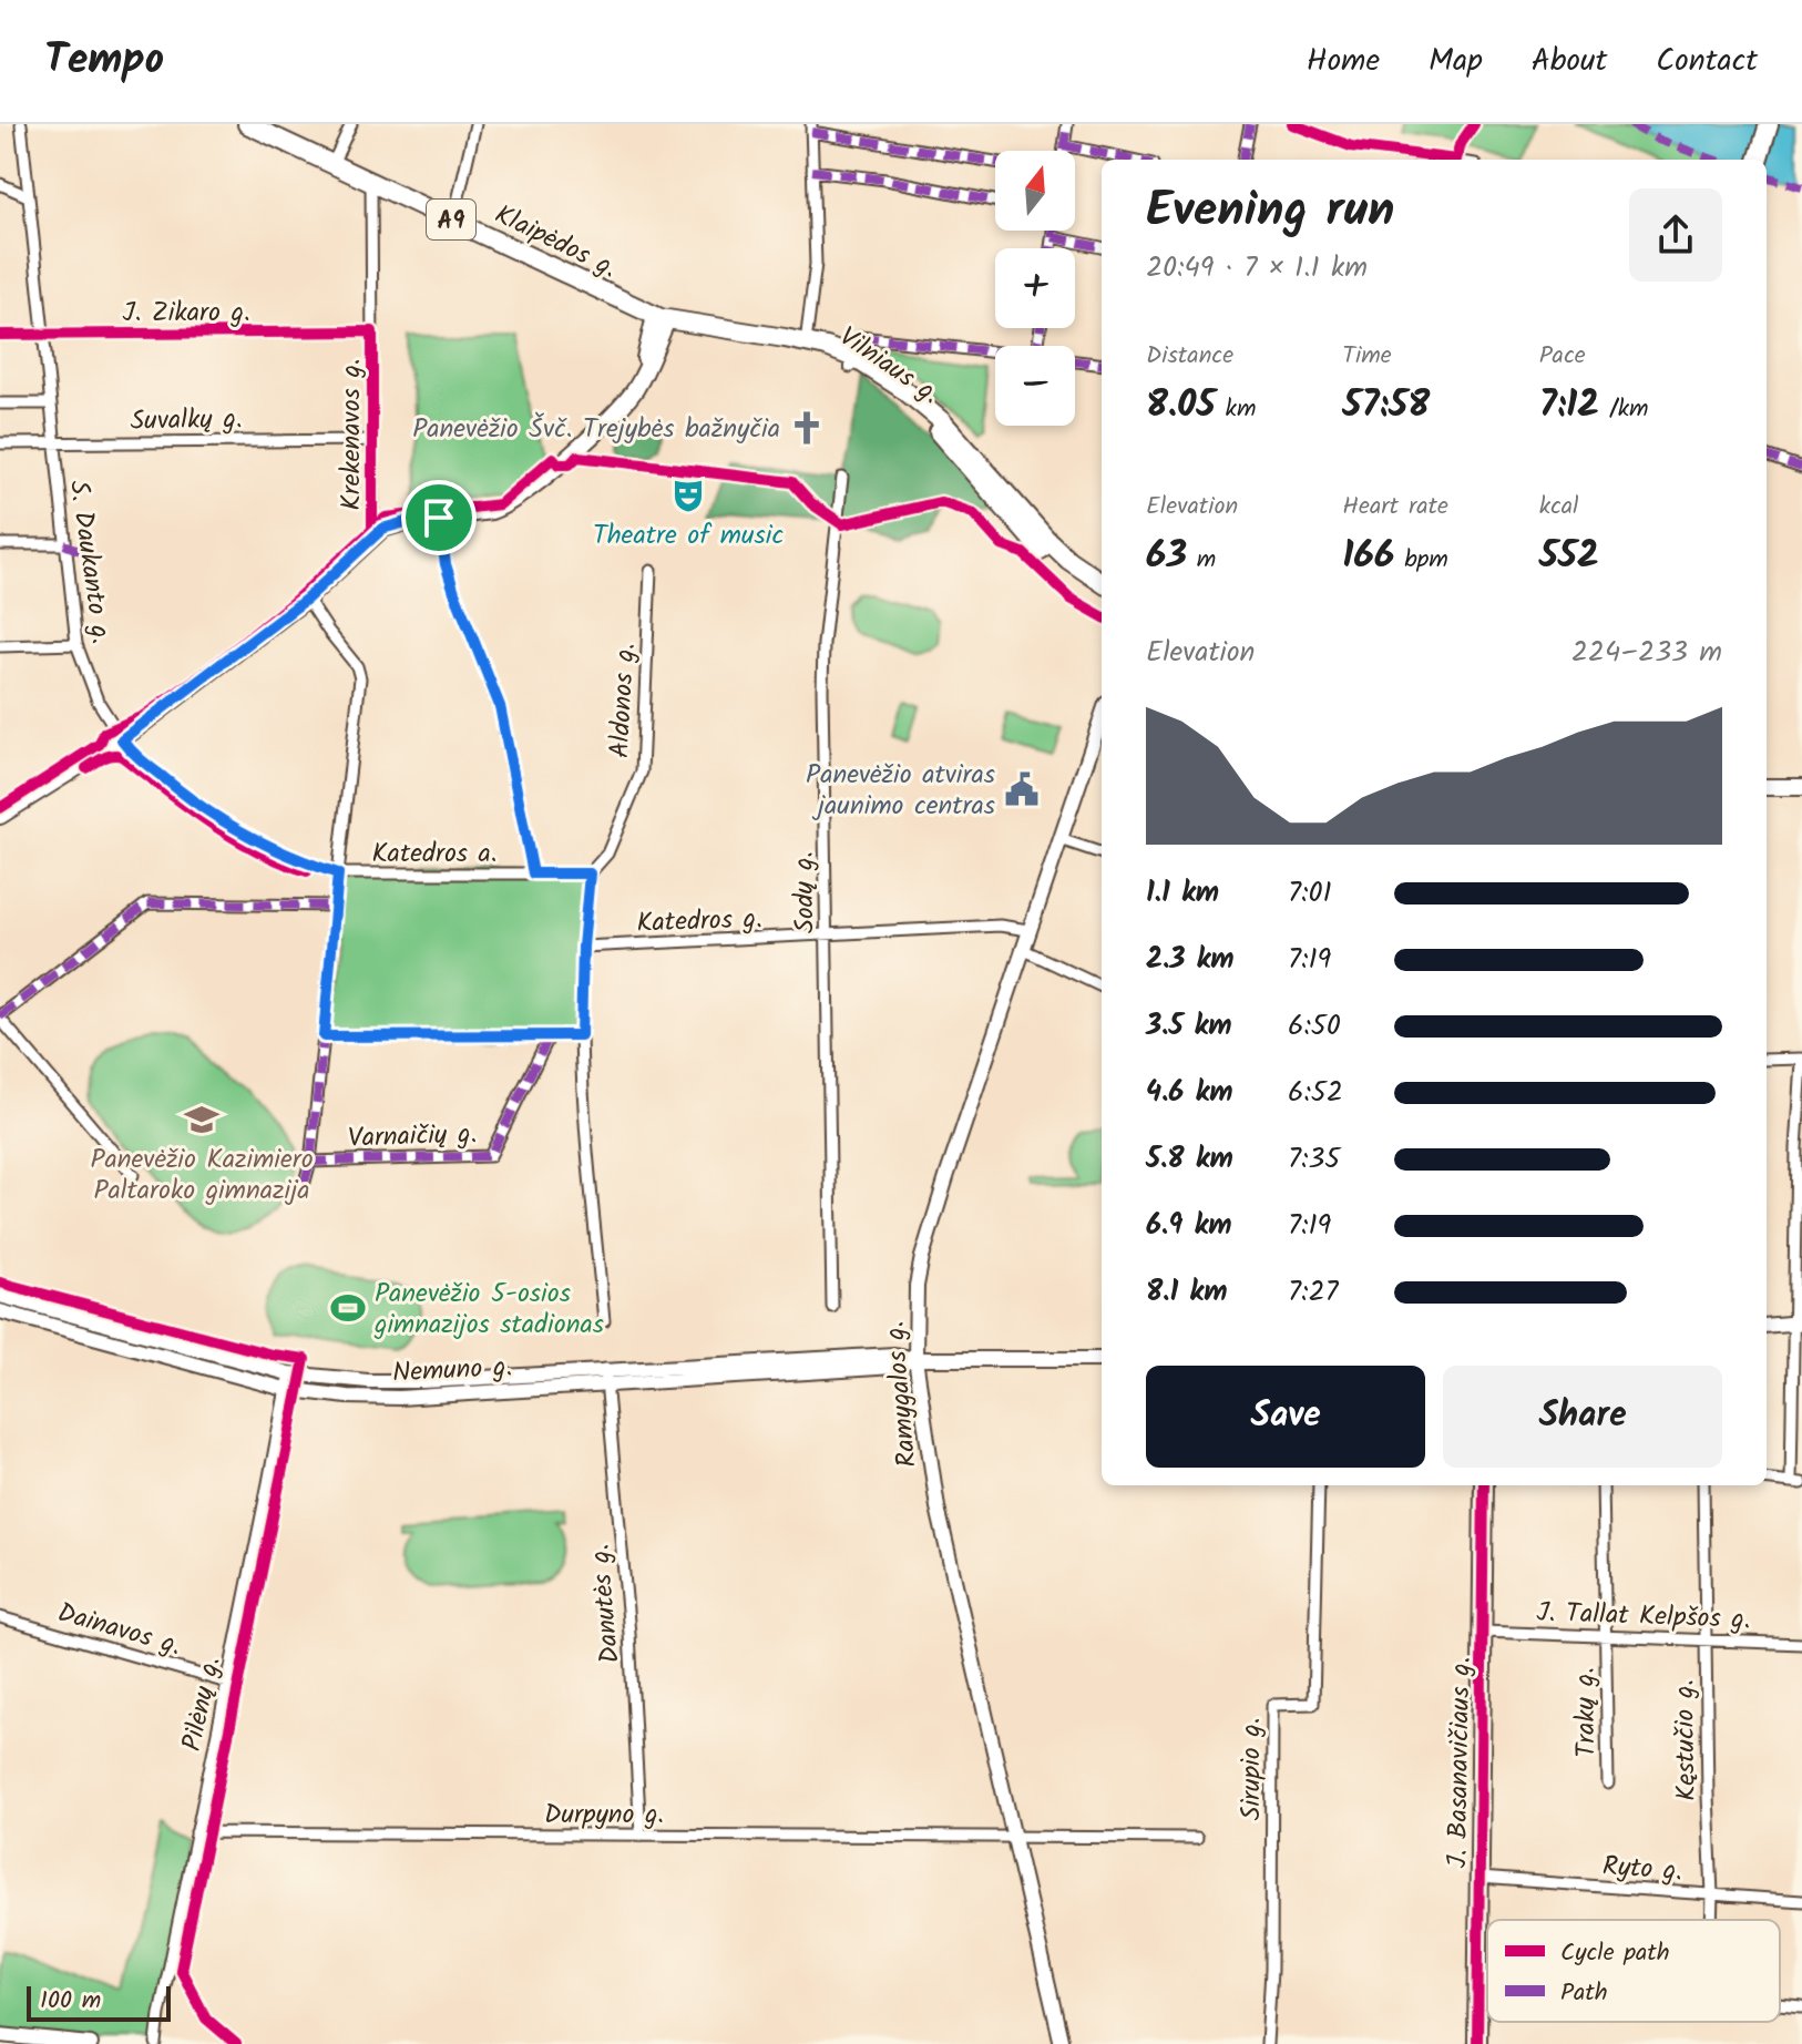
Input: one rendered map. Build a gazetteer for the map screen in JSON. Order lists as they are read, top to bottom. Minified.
{"streets":{"highway":["A9","Klaipėdos g.","Vilniaus g.","J. Basanavičiaus g."],"main road":["Nemuno g.","Ramygalos g."],"street":["J. Zikaro g.","Suvalkų g.","Krekenavos g.","S. Daukanto g.","Aldonos g.","Katedros a.","Sodų g.","Katedros g.","Varnaičių g.","Danutės g.","J. Tallat Kelpšos g.","Dainavos g.","Pilėnų g.","Trakų g.","Kęstučio g.","Sirupio g.","Durpyno g.","Ryto g."]},"crossings":[["Klaipėdos g.","Vilniaus g."],["Klaipėdos g.","Krekenavos g."],["J. Zikaro g.","Krekenavos g."],["J. Zikaro g.","S. Daukanto g."],["Suvalkų g.","Krekenavos g."],["Suvalkų g.","S. Daukanto g."],["S. Daukanto g.","Katedros a."],["Aldonos g.","Katedros a."],["Sodų g.","Katedros g."],["Katedros g.","Ramygalos g."],["Nemuno g.","Ramygalos g."],["Nemuno g.","Danutės g."],["Nemuno g.","Pilėnų g."],["Ramygalos g.","Durpyno g."],["Danutės g.","Durpyno g."],["J. Tallat Kelpšos g.","Trakų g."],["J. Tallat Kelpšos g.","Kęstučio g."],["J. Tallat Kelpšos g.","J. Basanavičiaus g."],["Dainavos g.","Pilėnų g."],["Pilėnų g.","Durpyno g."],["Kęstučio g.","Ryto g."],["J. Basanavičiaus g.","Ryto g."]],"places":{"church":["Panevėžio Švč. Trejybės bažnyčia"],"theatre":["Theatre of music"],"public building":["Panevėžio atviras jaunimo centras"],"school or university":["Panevėžio Kazimiero Paltaroko gimnazija"],"sports":["Panevėžio 5-osios gimnazijos stadionas"]},"legend":["Cycle path","Path"],"scale_bar":"100 m","north":"top","page":{"header":"Tempo","nav":["Home","Map","About","Contact"],"map_buttons":["+","−"],"heading":["Evening run","20:49 · 7 × 1.1 km"],"stats":[["Distance","8.05 km"],["Time","57:58"],["Pace","7:12 /km"],["Elevation","63 m"],["Heart rate","166 bpm"],["kcal","552"]],"chart":["Elevation","224–233 m"],"list":[{"name":"1.1 km","note":"7:01"},{"name":"2.3 km","note":"7:19"},{"name":"3.5 km","note":"6:50"},{"name":"4.6 km","note":"6:52"},{"name":"5.8 km","note":"7:35"},{"name":"6.9 km","note":"7:19"},{"name":"8.1 km","note":"7:27"}],"buttons":["Save","Share"],"scale":"100 m"}}
